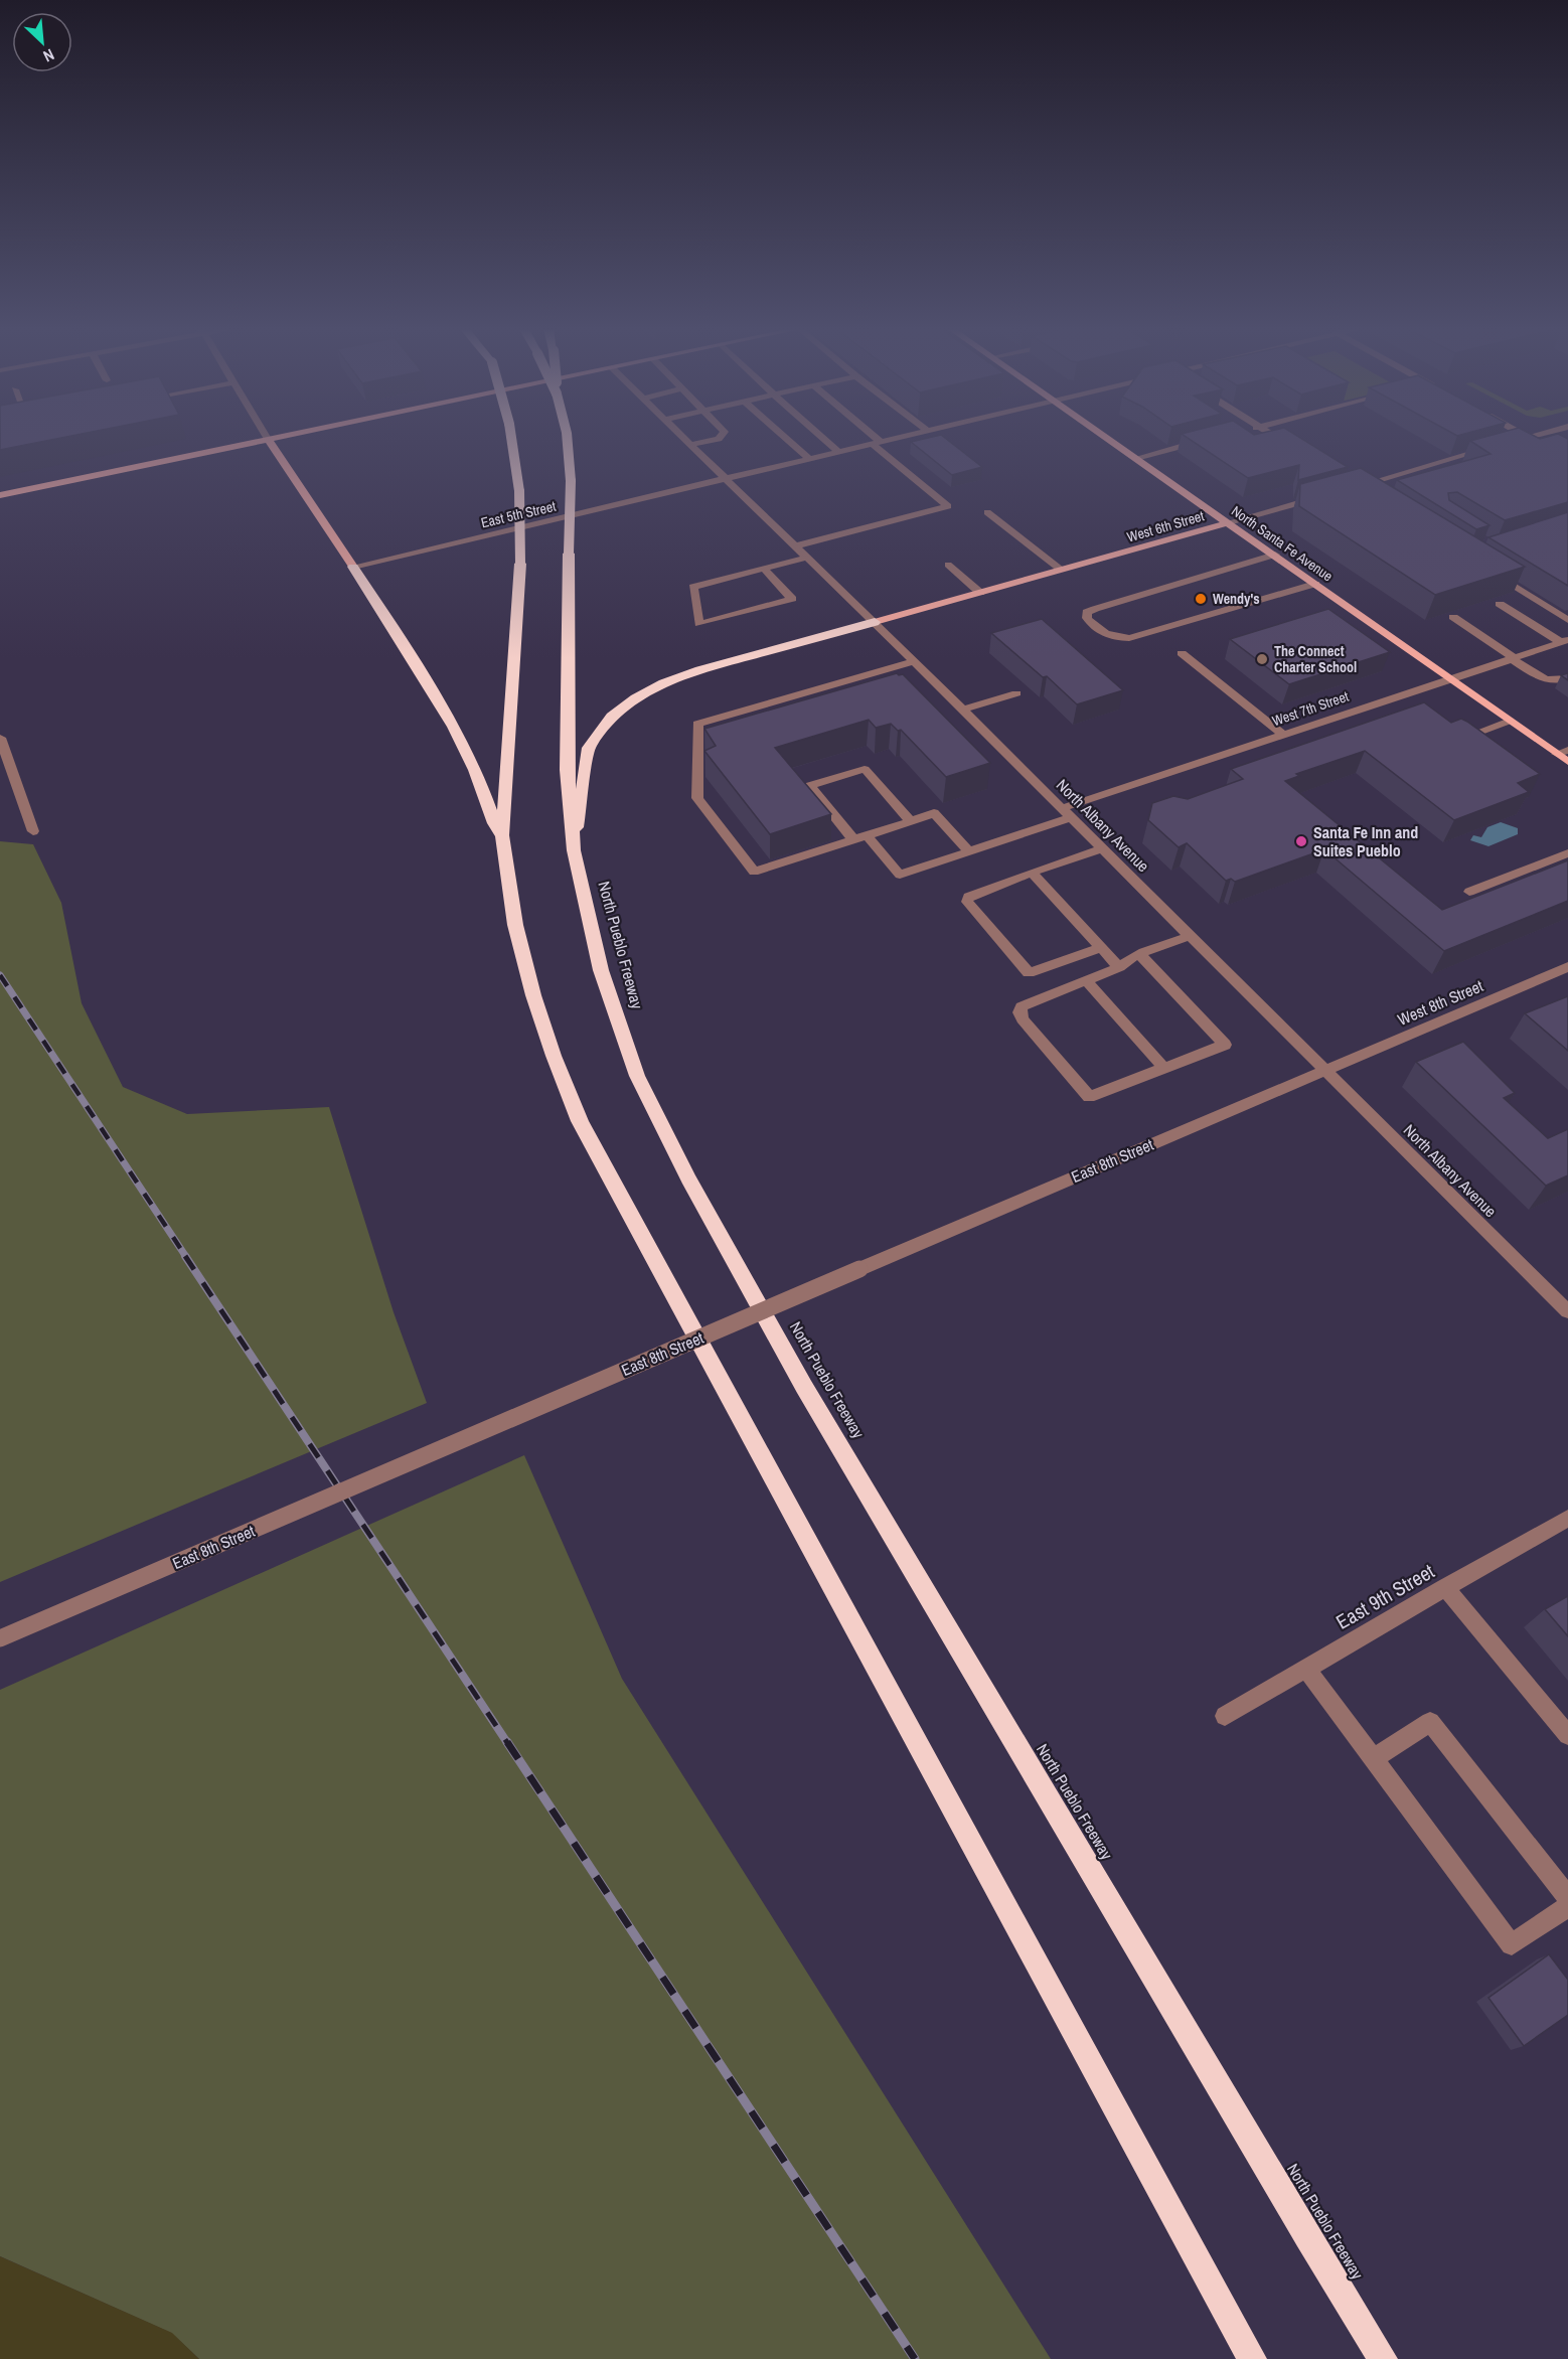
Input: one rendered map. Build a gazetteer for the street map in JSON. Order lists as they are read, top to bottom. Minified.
{"streets":{"highway":["North Pueblo Freeway"],"main road":["West 6th Street","North Santa Fe Avenue"],"street":["East 5th Street","West 7th Street","North Albany Avenue","West 8th Street","East 8th Street","East 9th Street"]},"crossings":[["East 5th Street","North Albany Avenue"],["West 6th Street","North Santa Fe Avenue"],["West 6th Street","North Albany Avenue"],["North Santa Fe Avenue","West 7th Street"],["West 7th Street","North Albany Avenue"],["North Albany Avenue","West 8th Street"],["North Albany Avenue","East 8th Street"],["West 8th Street","East 8th Street"]],"places":["Wendy's","The Connect Charter School","Santa Fe Inn and Suites Pueblo"],"north":"bottom right"}
